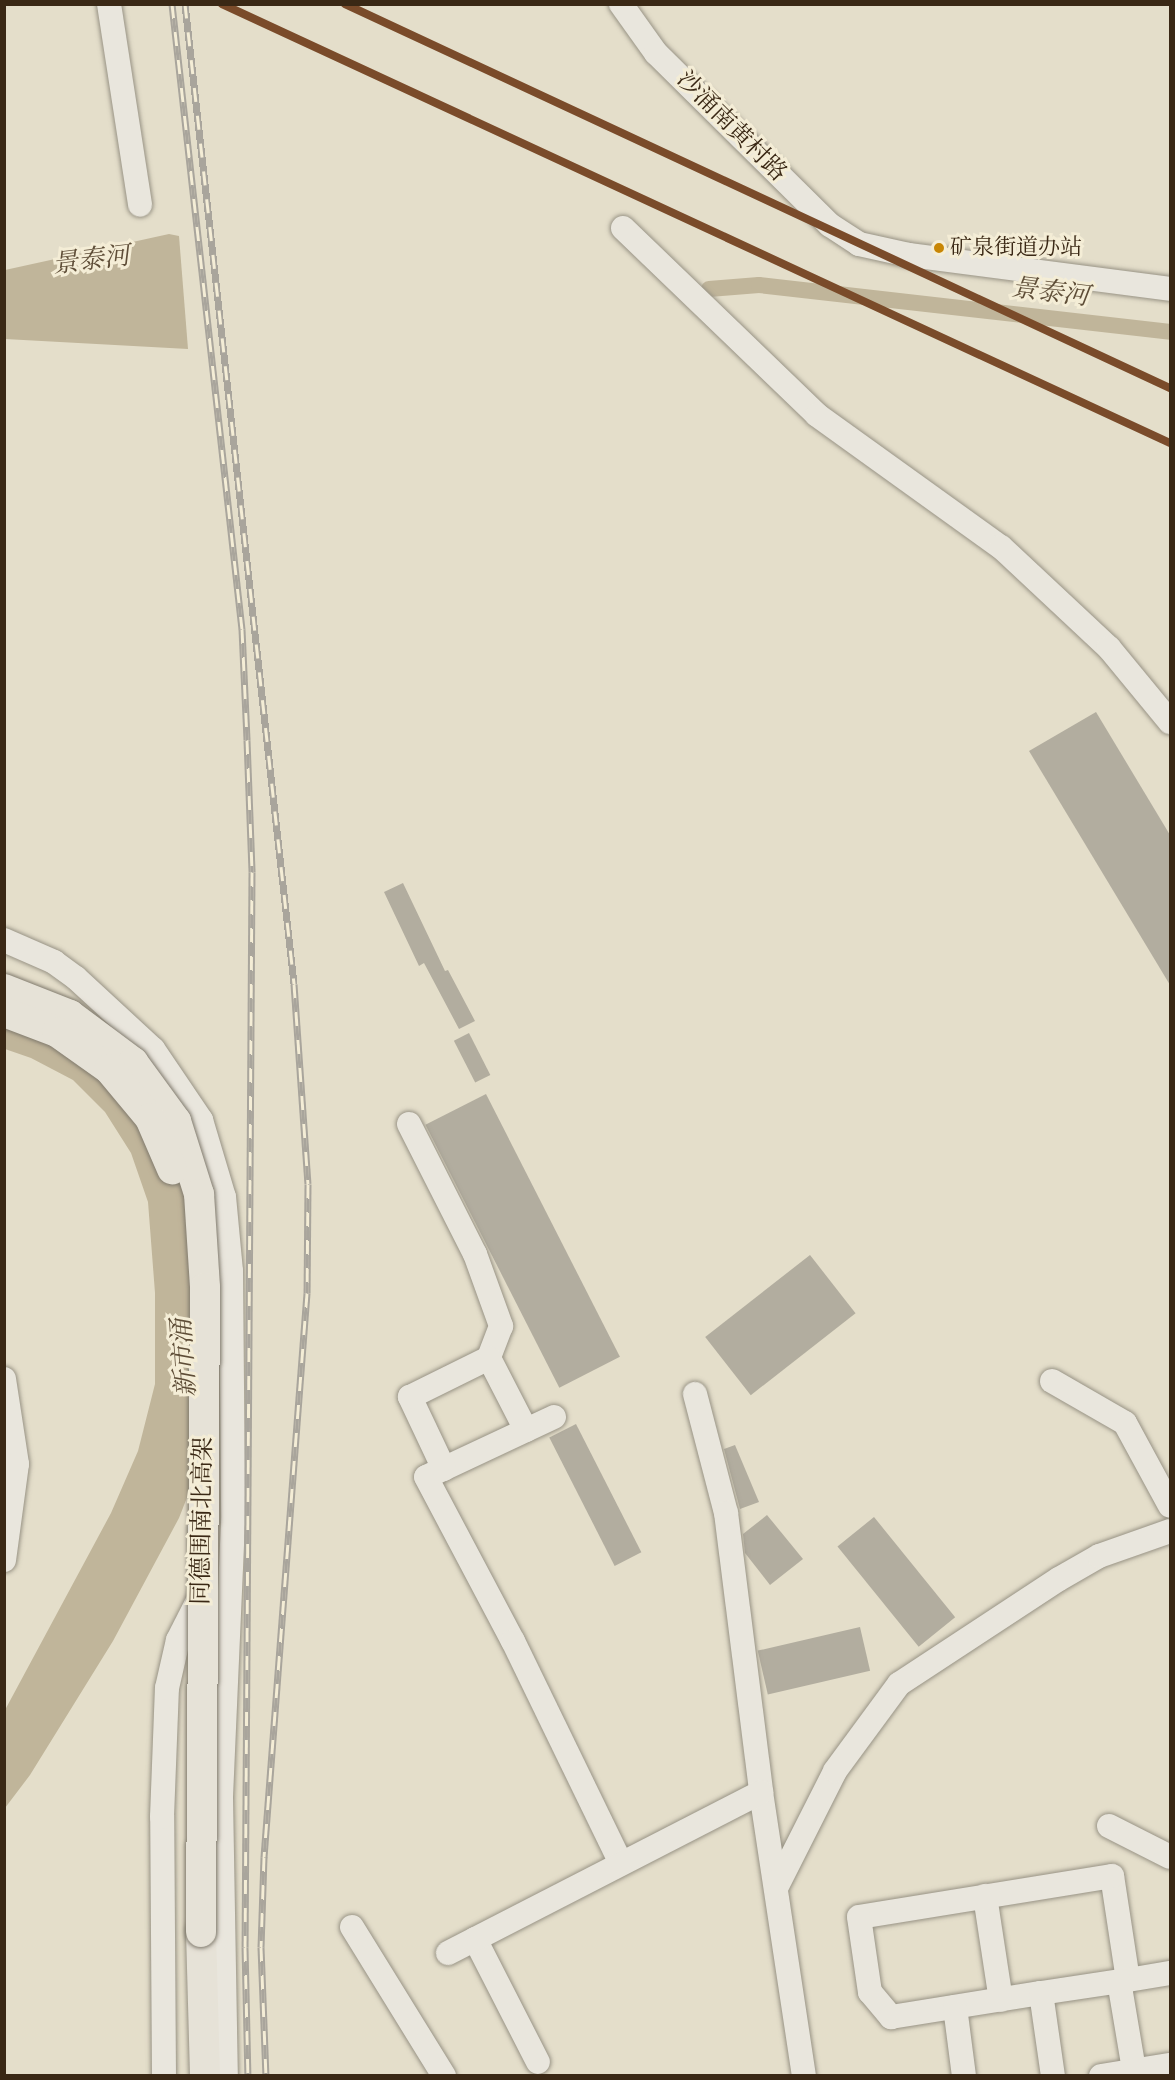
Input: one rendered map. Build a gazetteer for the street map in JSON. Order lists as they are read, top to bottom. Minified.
{"streets":{"main road":["同德围南北高架"],"street":["沙涌南黄村路"]},"water":["景泰河","新市涌"],"places":["矿泉街道办站"]}
